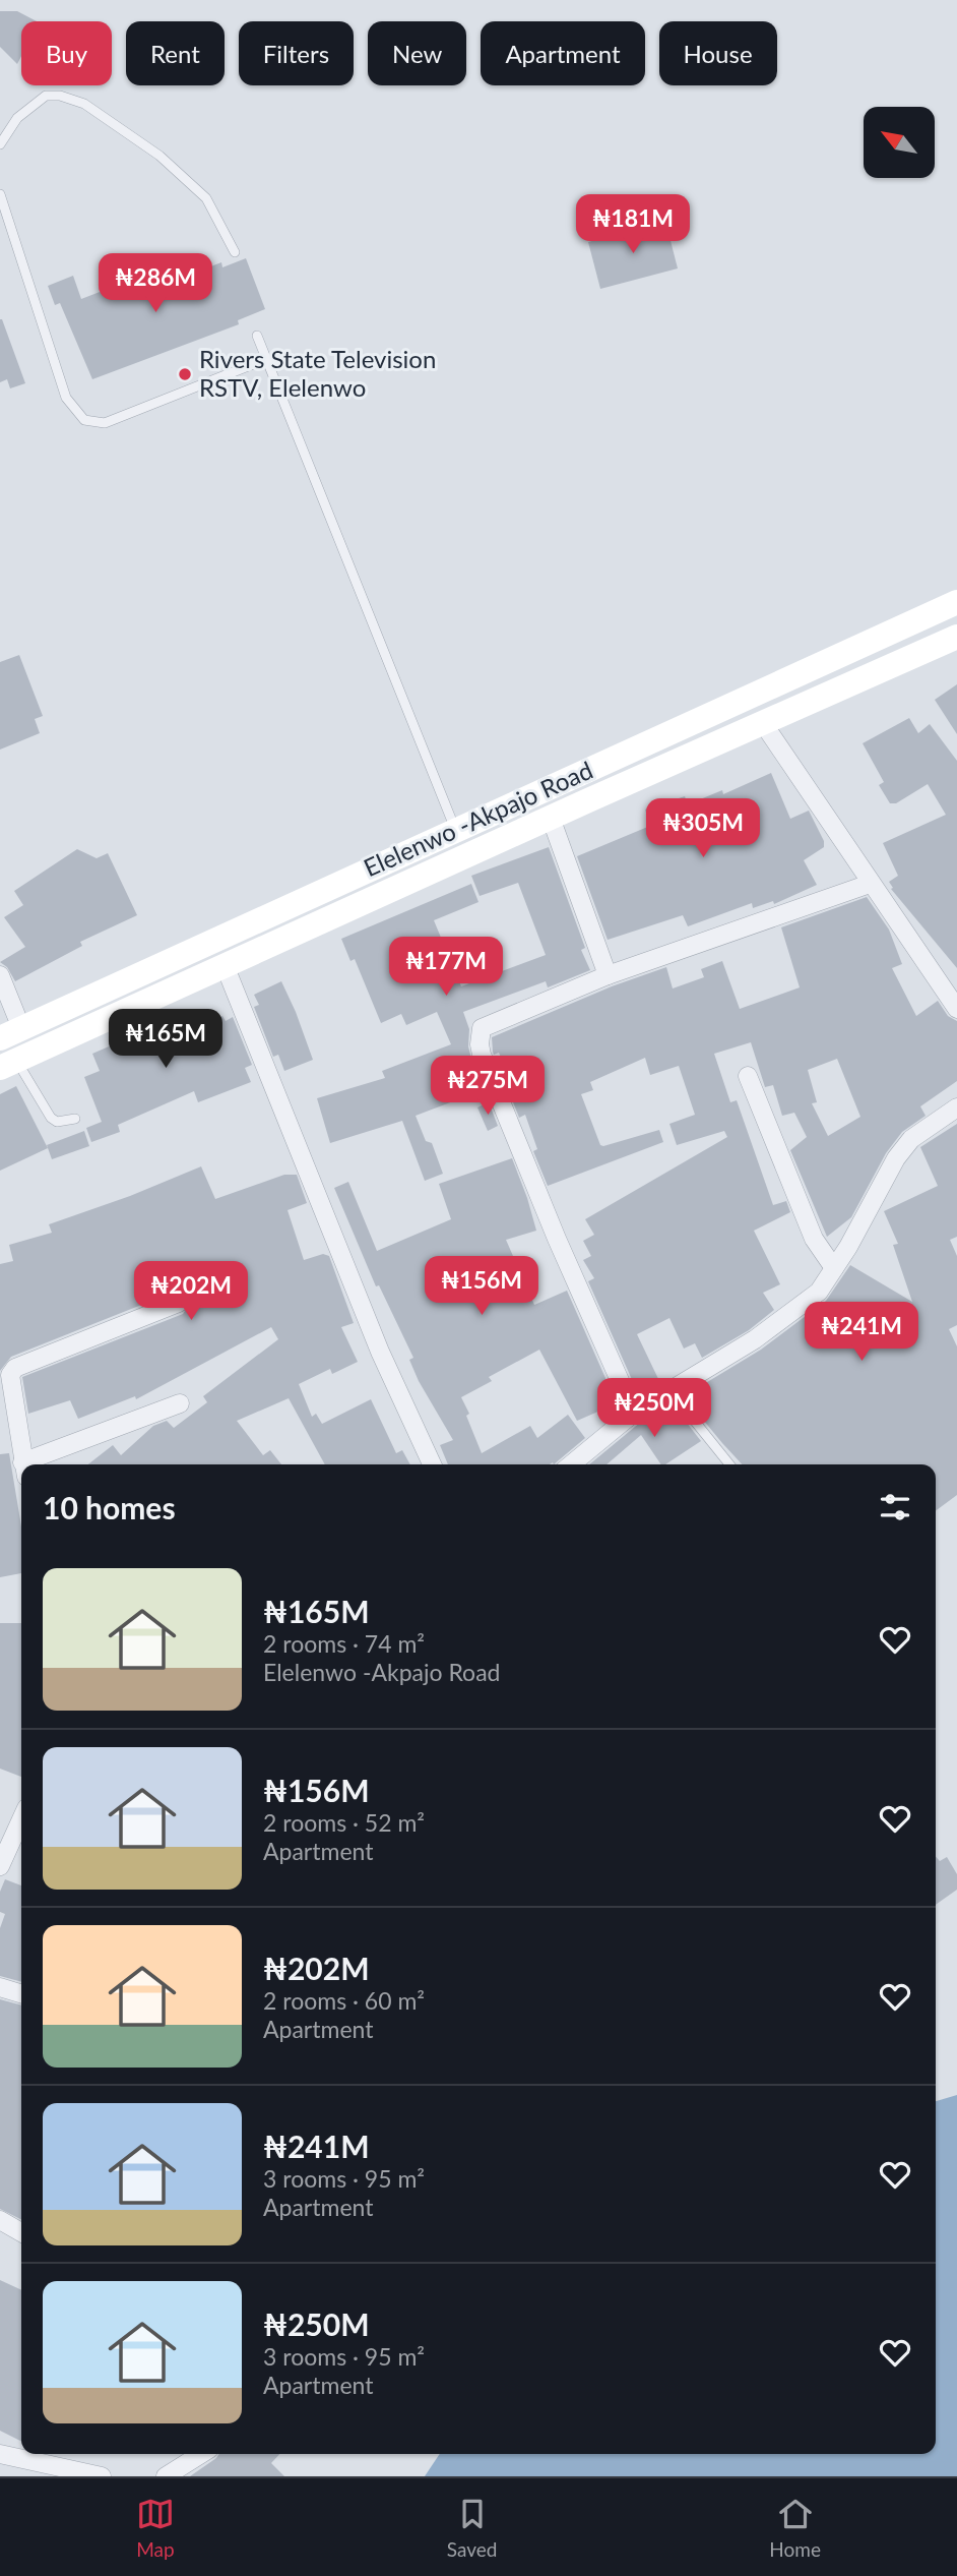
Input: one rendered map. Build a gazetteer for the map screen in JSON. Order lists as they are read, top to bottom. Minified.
{"streets":{"main road":["Elelenwo -Akpajo Road"]},"places":["Rivers State Television RSTV, Elelenwo"],"north":"top left","page":{"chip":["Buy","Rent","Filters","New","Apartment","House"],"price":["₦181M","₦286M","₦305M","₦177M","₦165M","₦275M","₦156M","₦202M","₦241M","₦250M"],"heading":"10 homes","list":[{"name":"₦165M","note":"2 rooms · 74 m² · Elelenwo -Akpajo Road"},{"name":"₦156M","note":"2 rooms · 52 m² · Apartment"},{"name":"₦202M","note":"2 rooms · 60 m² · Apartment"},{"name":"₦241M","note":"3 rooms · 95 m² · Apartment"},{"name":"₦250M","note":"3 rooms · 95 m² · Apartment"}],"tabs":["Map","Saved","Home"]}}
